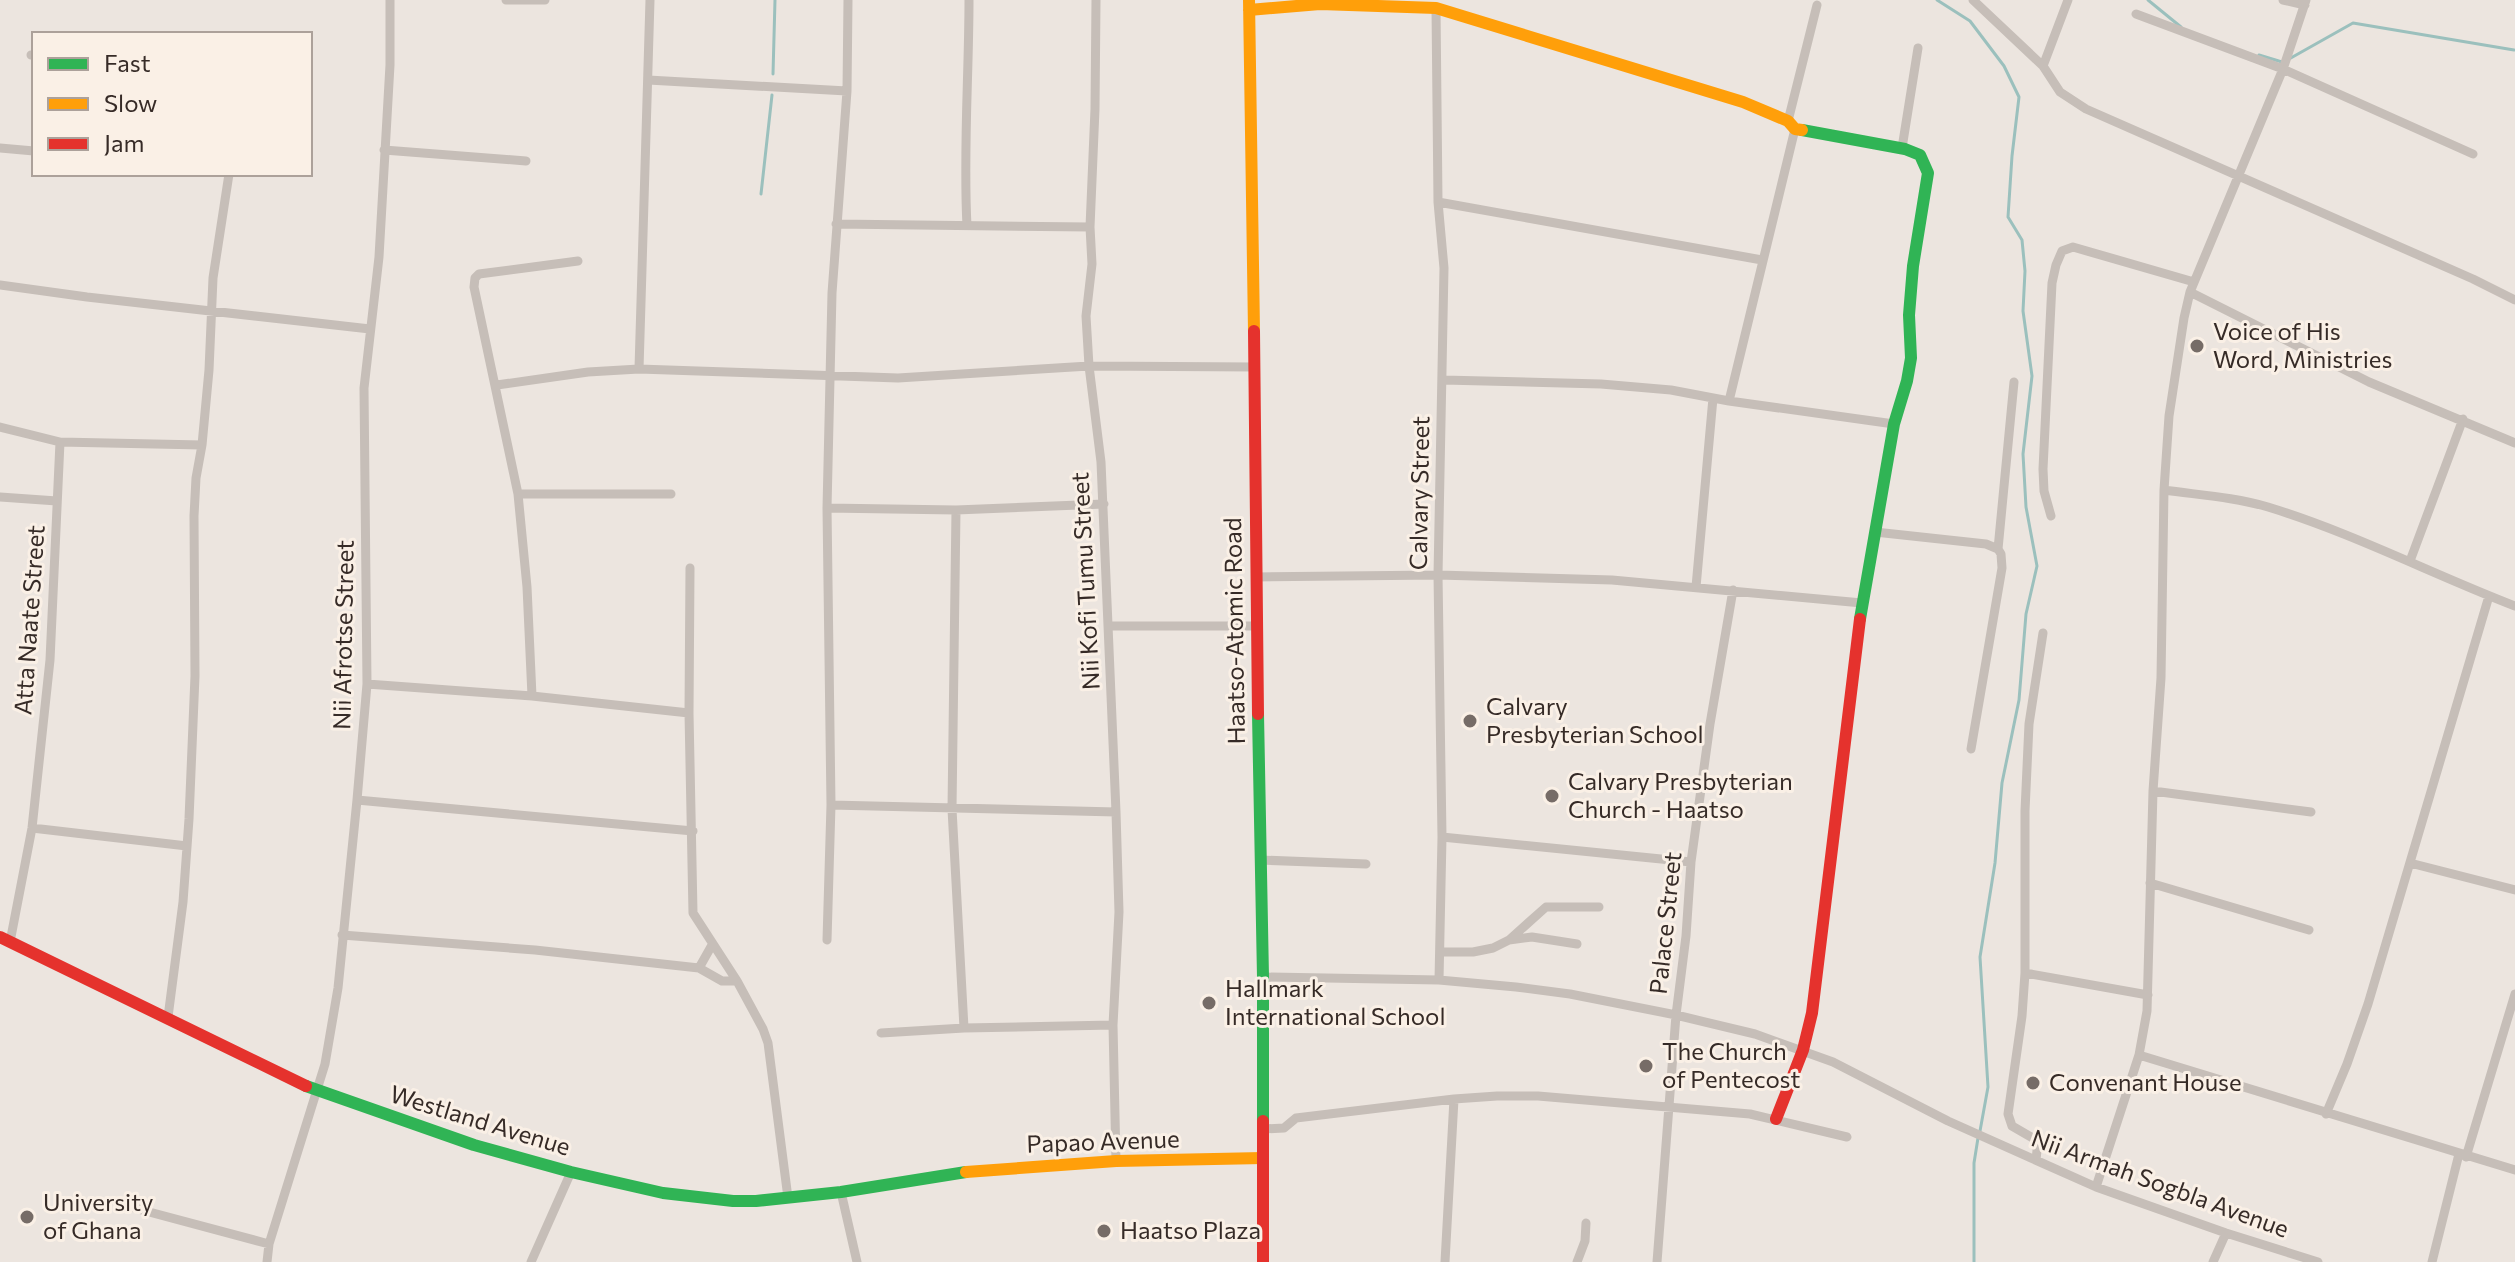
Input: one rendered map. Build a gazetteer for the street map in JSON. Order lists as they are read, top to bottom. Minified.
{"streets":{"street":["Calvary Street","Nii Kofi Tumu Street","Atta Naate Street","Haatso-Atomic Road","Nii Afrotse Street","Palace Street","Westland Avenue","Papao Avenue","Nii Armah Sogbla Avenue"]},"crossings":[["Calvary Street","Nii Armah Sogbla Avenue"],["Nii Kofi Tumu Street","Papao Avenue"],["Atta Naate Street","Westland Avenue"],["Haatso-Atomic Road","Papao Avenue"],["Haatso-Atomic Road","Nii Armah Sogbla Avenue"],["Nii Afrotse Street","Westland Avenue"],["Palace Street","Nii Armah Sogbla Avenue"],["Westland Avenue","Papao Avenue"]],"places":["Voice of His Word, Ministries","Calvary Presbyterian School","Calvary Presbyterian Church - Haatso","Hallmark International School","The Church of Pentecost","Convenant House","University of Ghana","Haatso Plaza"],"legend":["Fast","Slow","Jam"]}
